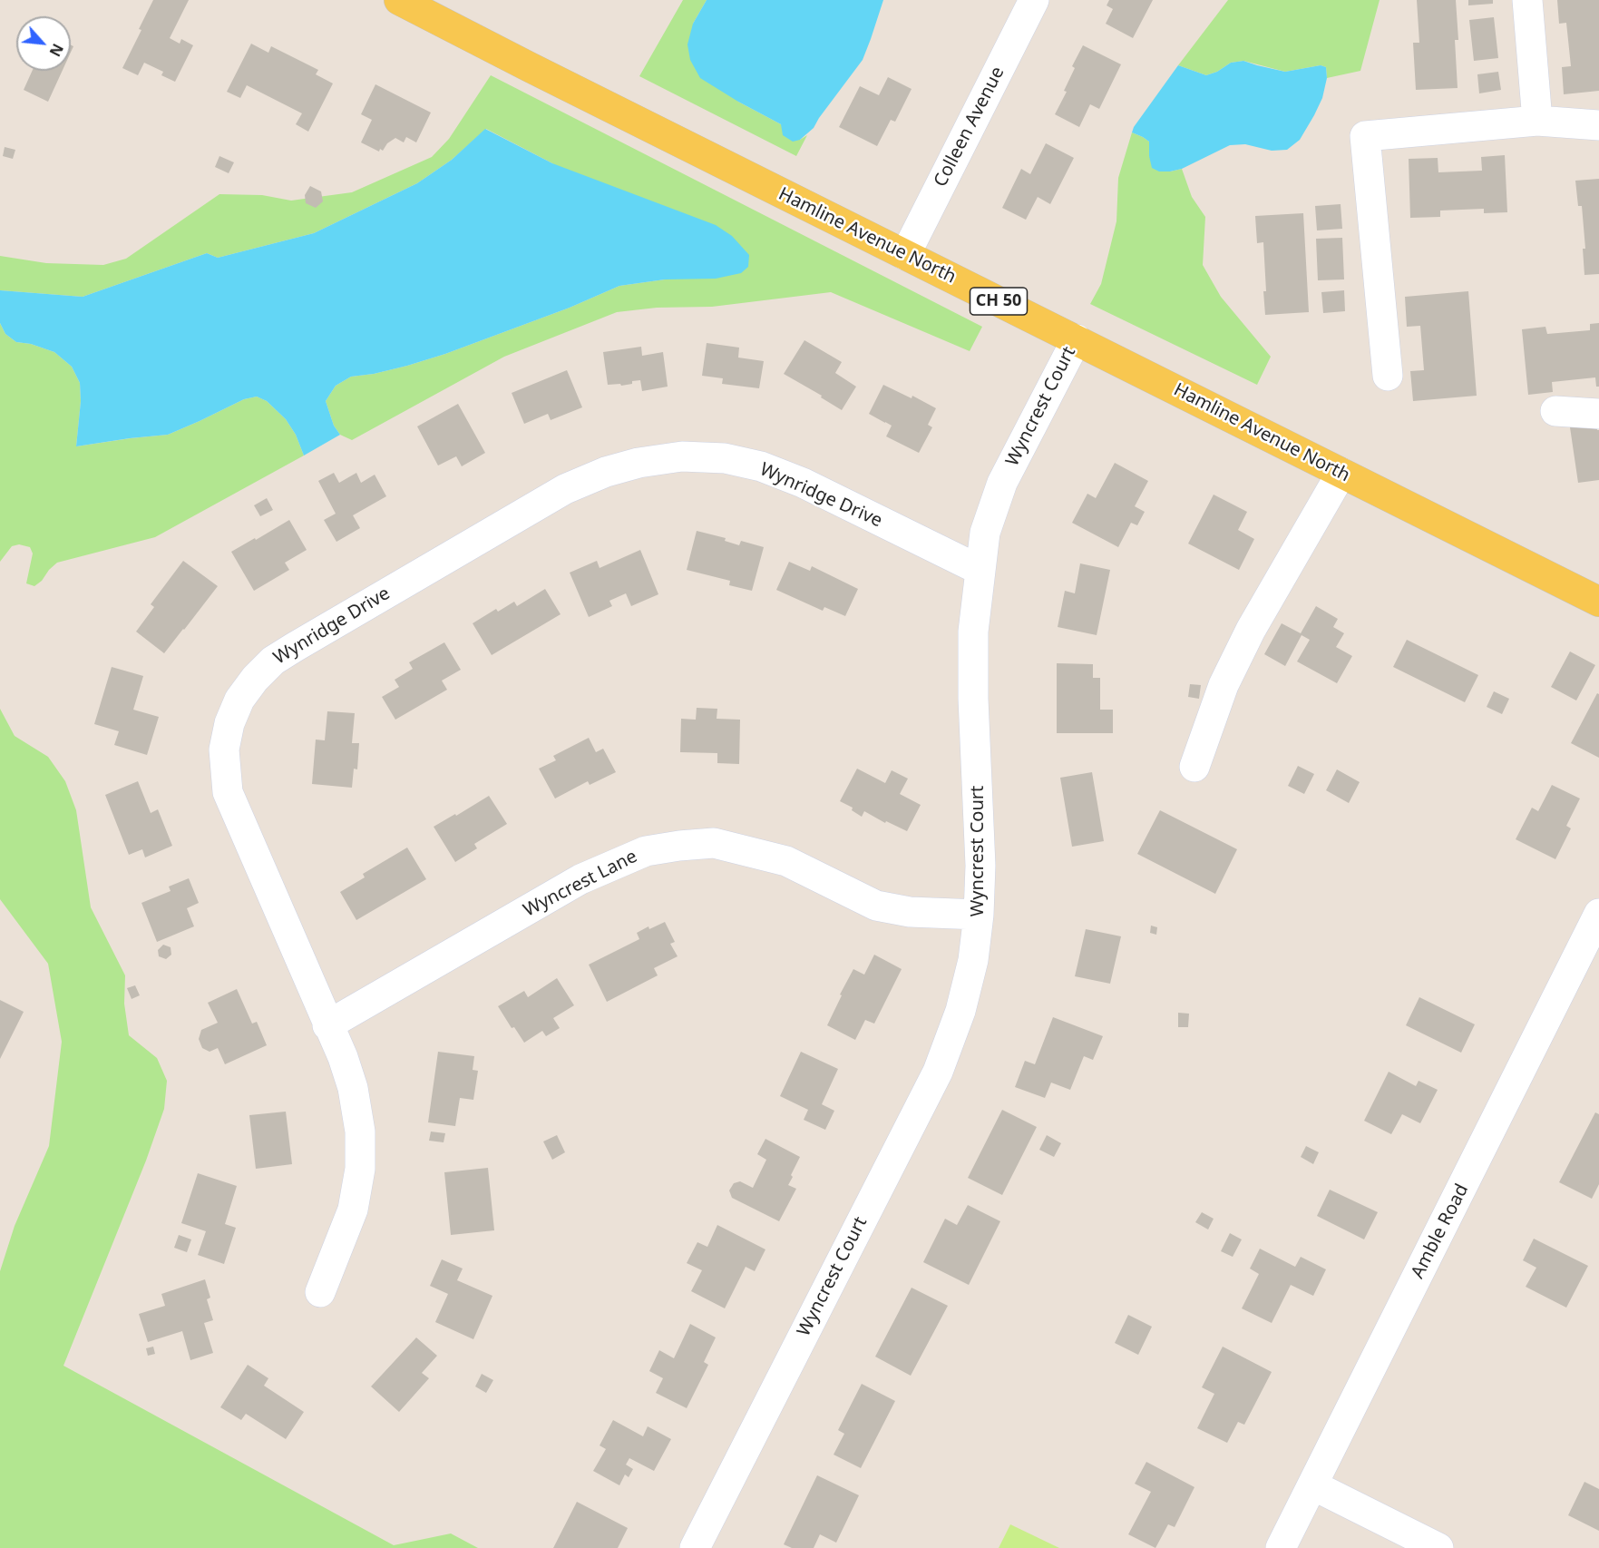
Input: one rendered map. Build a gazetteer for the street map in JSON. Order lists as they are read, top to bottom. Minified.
{"streets":{"main road":["Hamline Avenue North","CH 50"],"street":["Colleen Avenue","Wyncrest Court","Wynridge Drive","Wyncrest Lane","Amble Road"]},"crossings":[["Colleen Avenue","Hamline Avenue North"],["Hamline Avenue North","Wyncrest Court"],["Wyncrest Court","Wynridge Drive"],["Wyncrest Court","Wyncrest Lane"],["Wynridge Drive","Wyncrest Lane"]],"north":"bottom right"}
